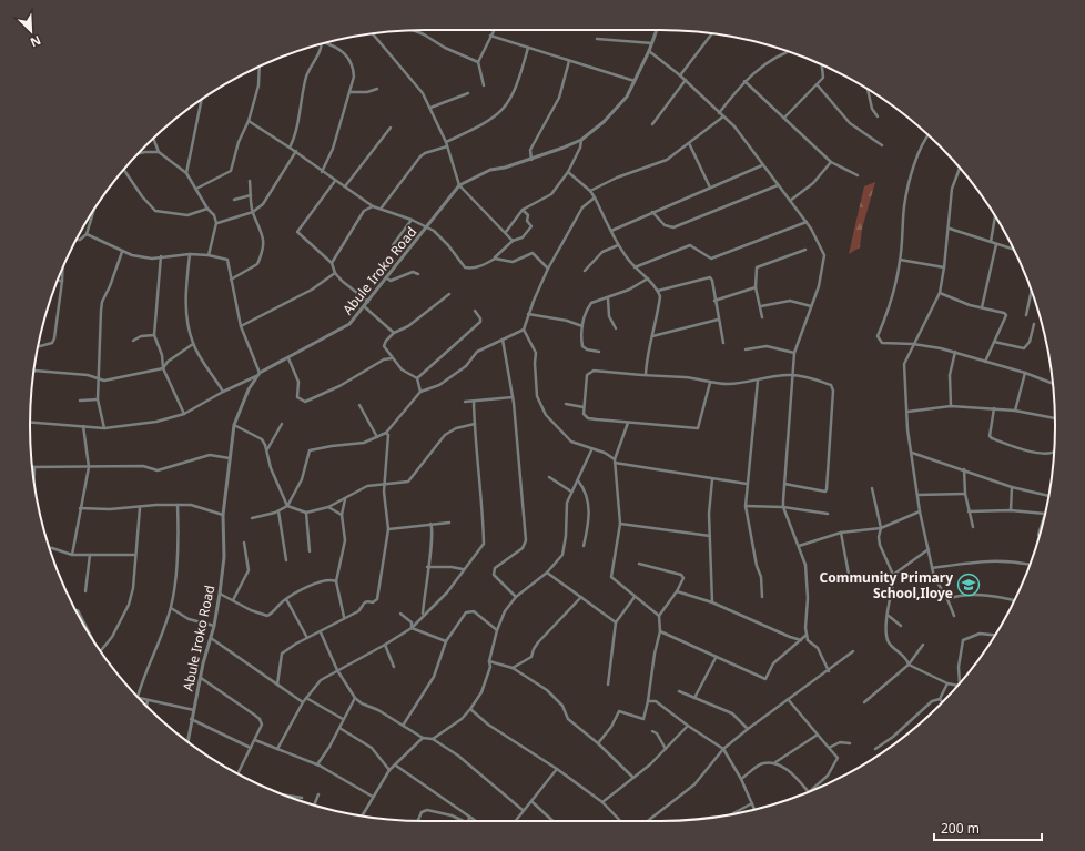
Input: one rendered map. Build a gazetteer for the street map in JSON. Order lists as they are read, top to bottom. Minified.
{"streets":{"street":["Abule Iroko Road"]},"places":{"school or university":["Community Primary School,Iloye"]},"scale_bar":"200 m","north":"bottom right"}
